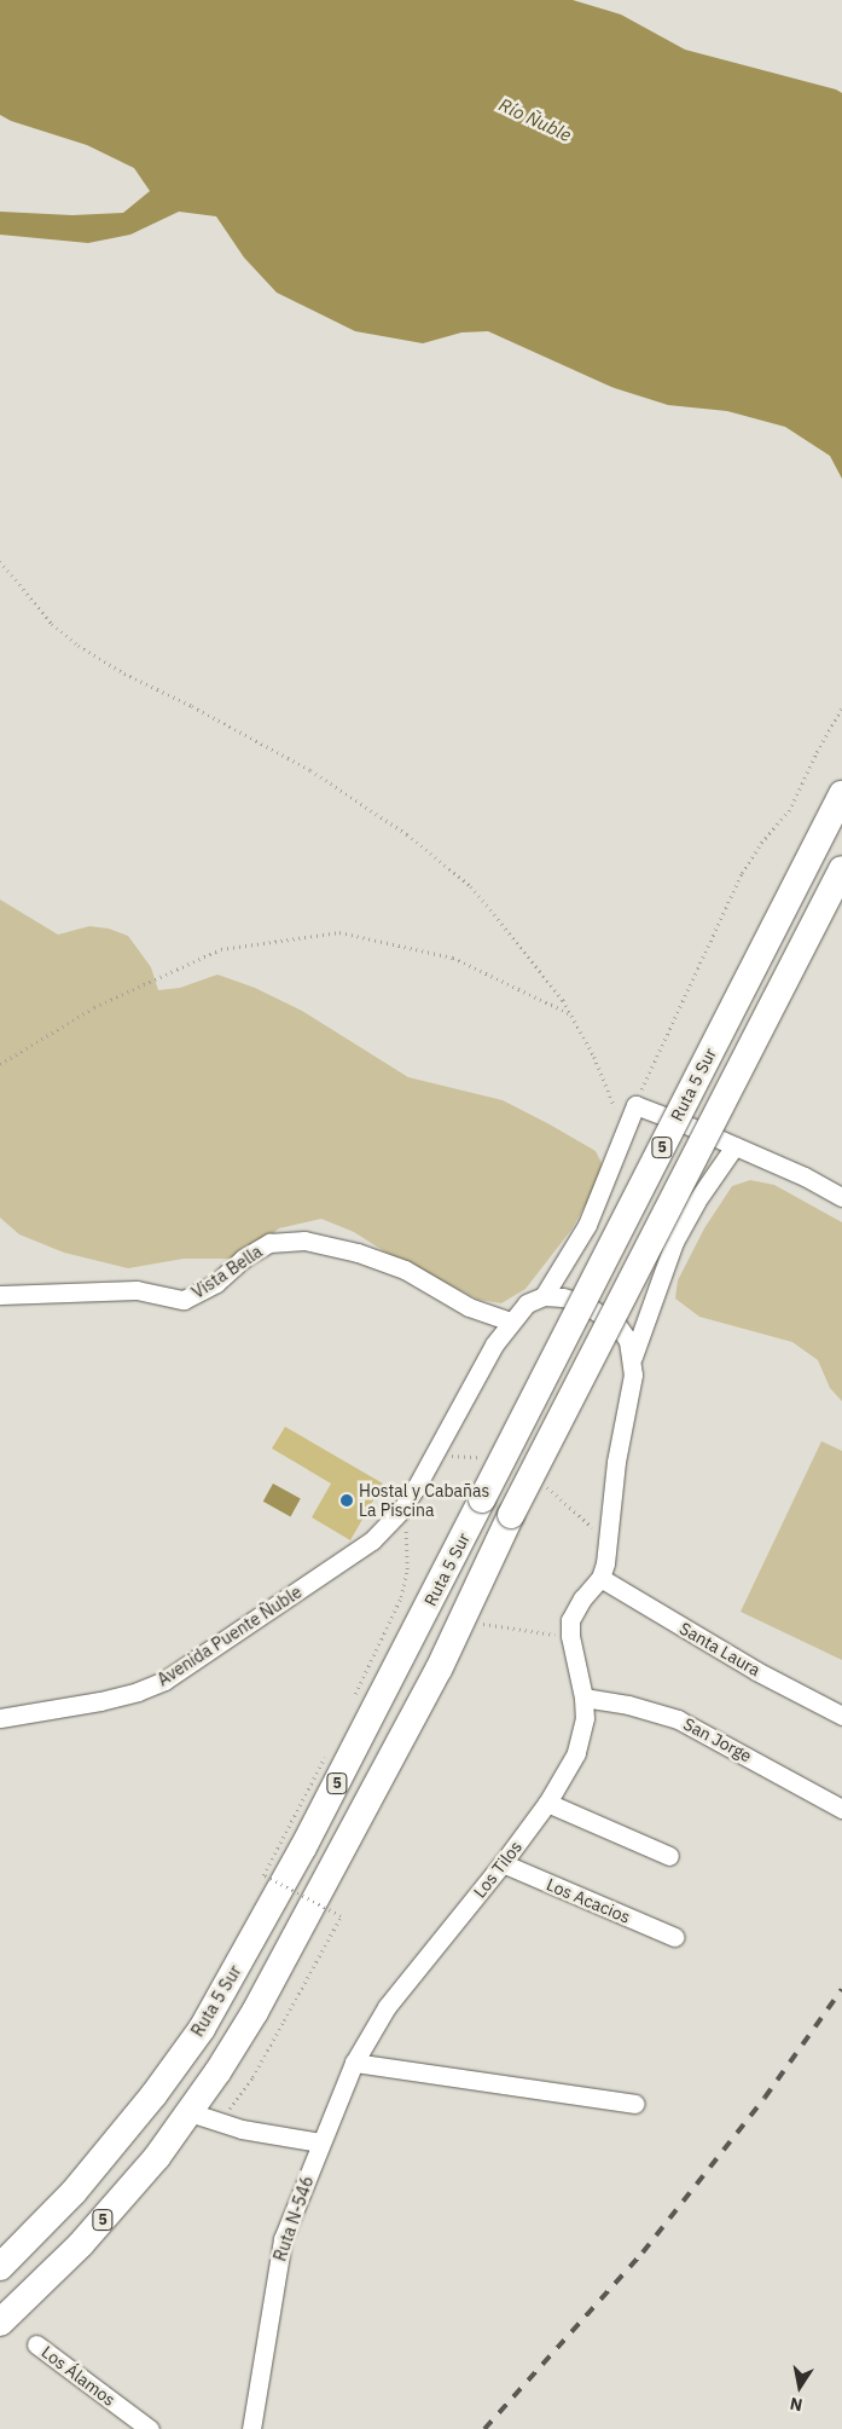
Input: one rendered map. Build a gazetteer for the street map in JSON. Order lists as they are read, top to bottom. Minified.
{"streets":{"highway":["Ruta 5 Sur","5"],"street":["Vista Bella","Avenida Puente Ñuble","Santa Laura","San Jorge","Los Tilos","Los Acacios","Ruta N-546","Los Álamos"]},"crossings":[["Vista Bella","Avenida Puente Ñuble"],["Santa Laura","Los Tilos"],["San Jorge","Los Tilos"],["Los Tilos","Los Acacios"],["Los Tilos","Ruta N-546"]],"water":["Río Ñuble"],"places":["Hostal y Cabañas La Piscina"],"north":"bottom"}
